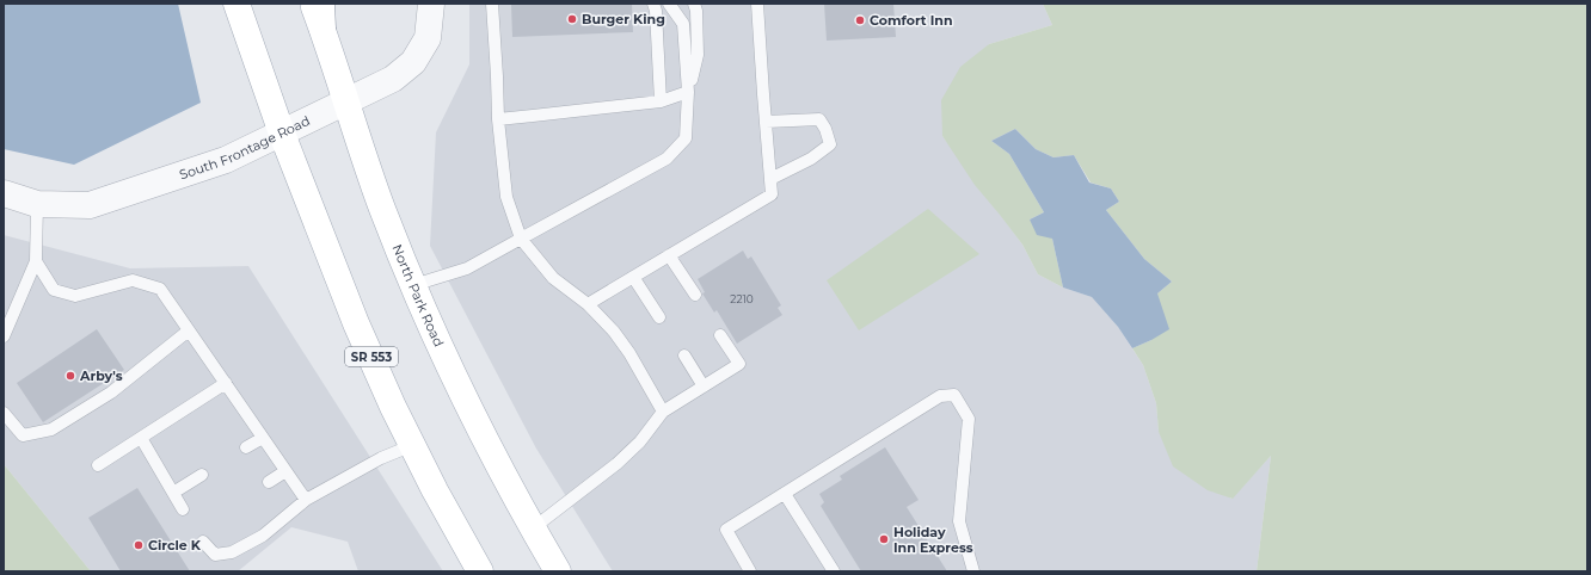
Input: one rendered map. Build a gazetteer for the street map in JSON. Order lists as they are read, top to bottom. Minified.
{"streets":{"main road":["North Park Road","SR 553"],"street":["South Frontage Road"]},"crossings":[["South Frontage Road","North Park Road"],["South Frontage Road","SR 553"]],"places":["Burger King","Comfort Inn","Arby's","Holiday Inn Express","Circle K"],"house_numbers":["2210"]}
